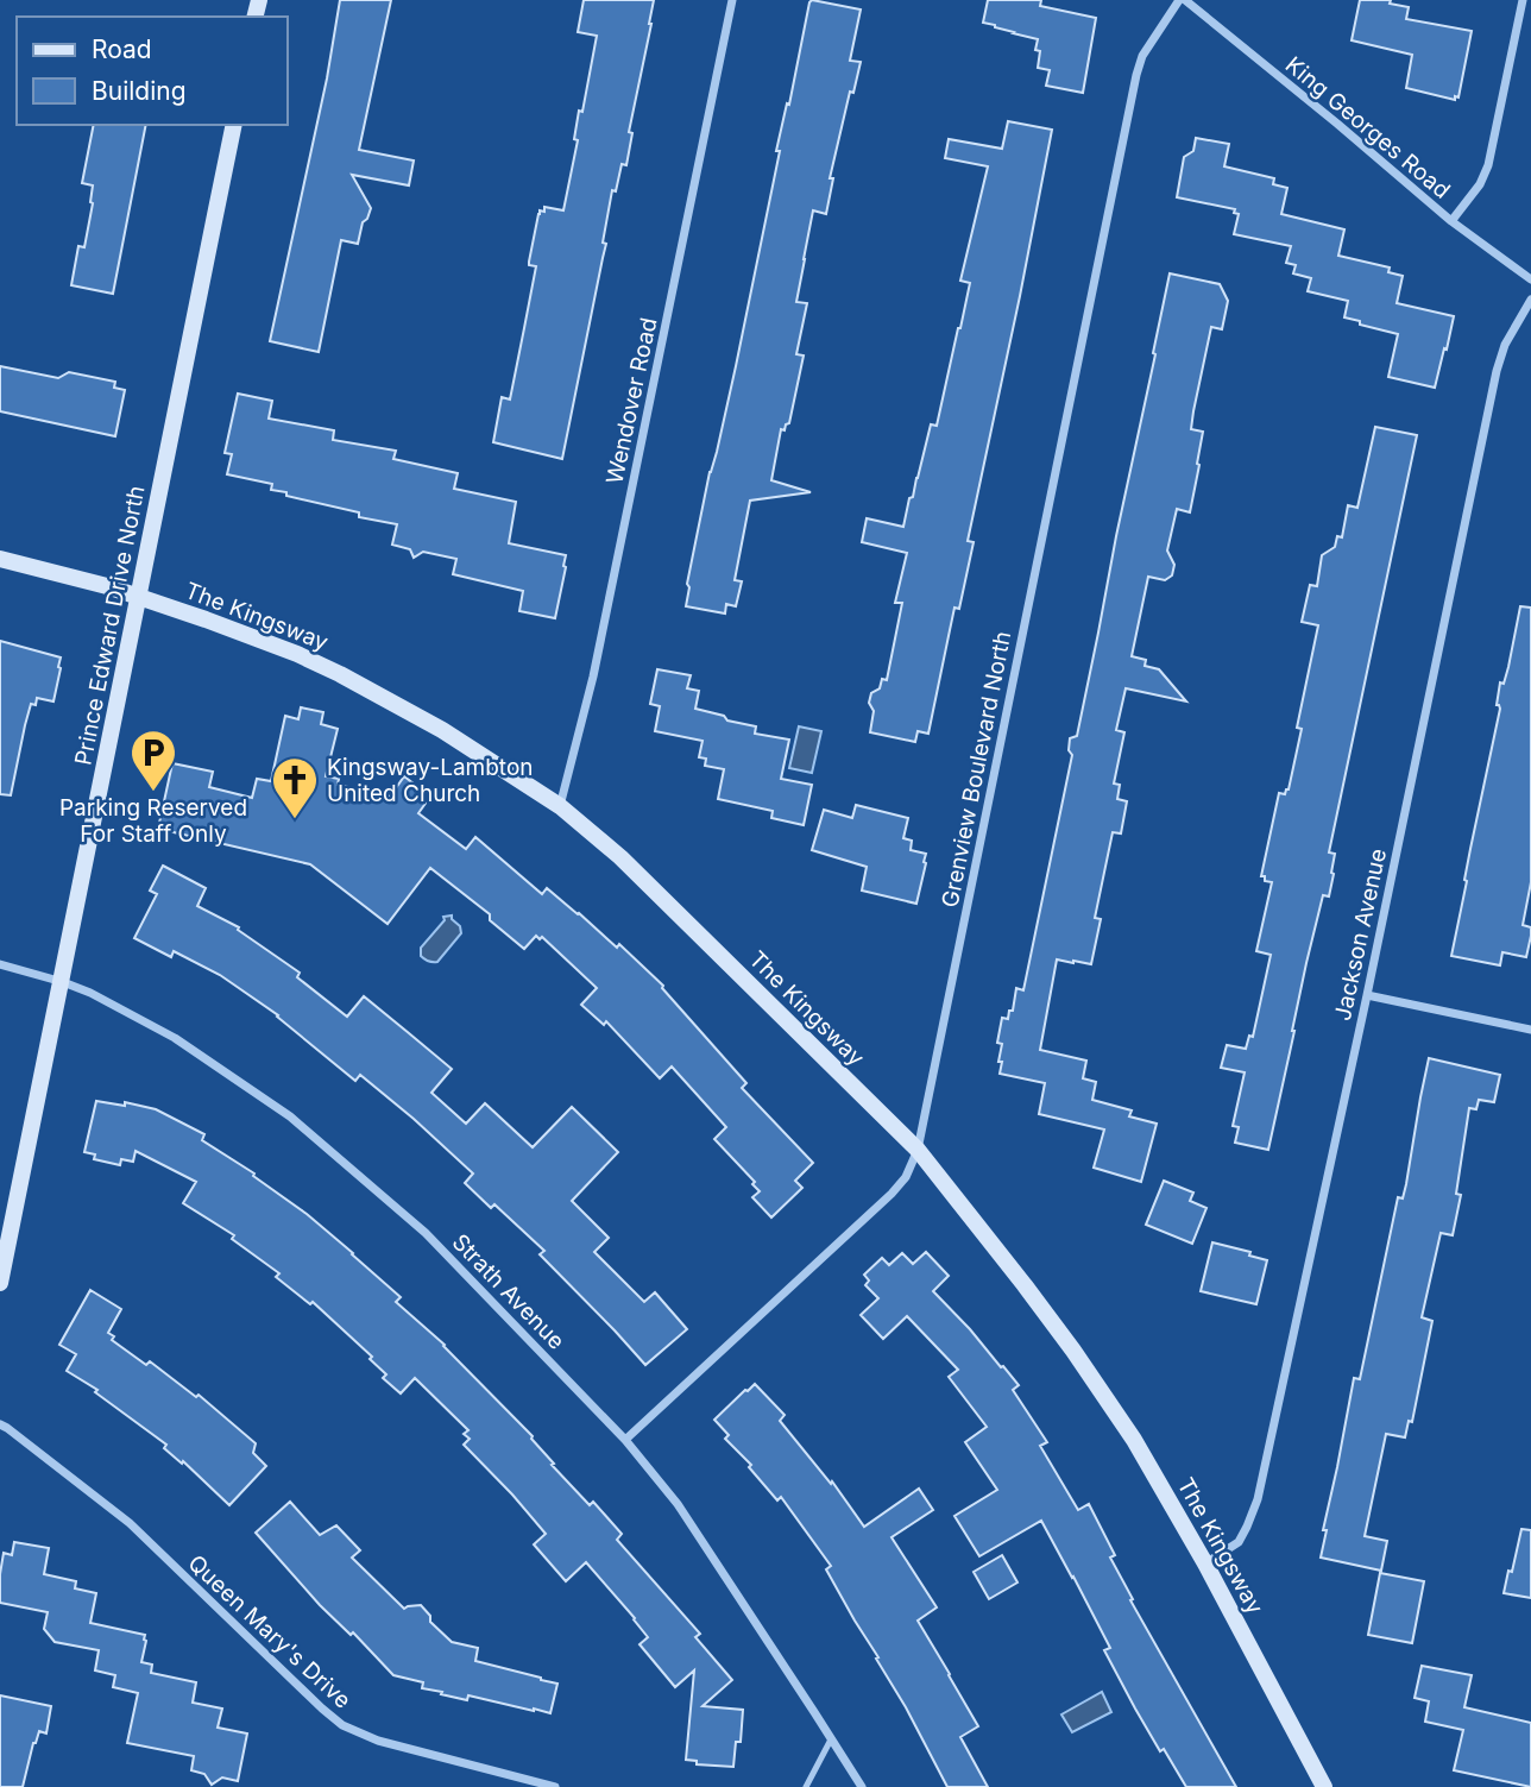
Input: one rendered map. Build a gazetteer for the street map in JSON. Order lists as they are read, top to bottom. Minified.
{"streets":{"street":["King Georges Road","Wendover Road","The Kingsway","Prince Edward Drive North","Grenview Boulevard North","Jackson Avenue","Strath Avenue","Queen Mary's Drive"]},"crossings":[["Wendover Road","The Kingsway"],["The Kingsway","Prince Edward Drive North"],["The Kingsway","Grenview Boulevard North"],["The Kingsway","Jackson Avenue"],["Prince Edward Drive North","Strath Avenue"],["Grenview Boulevard North","Strath Avenue"]],"places":{"parking":["Parking Reserved For Staff Only"],"church":["Kingsway-Lambton United Church"]},"legend":["Road","Building"]}
